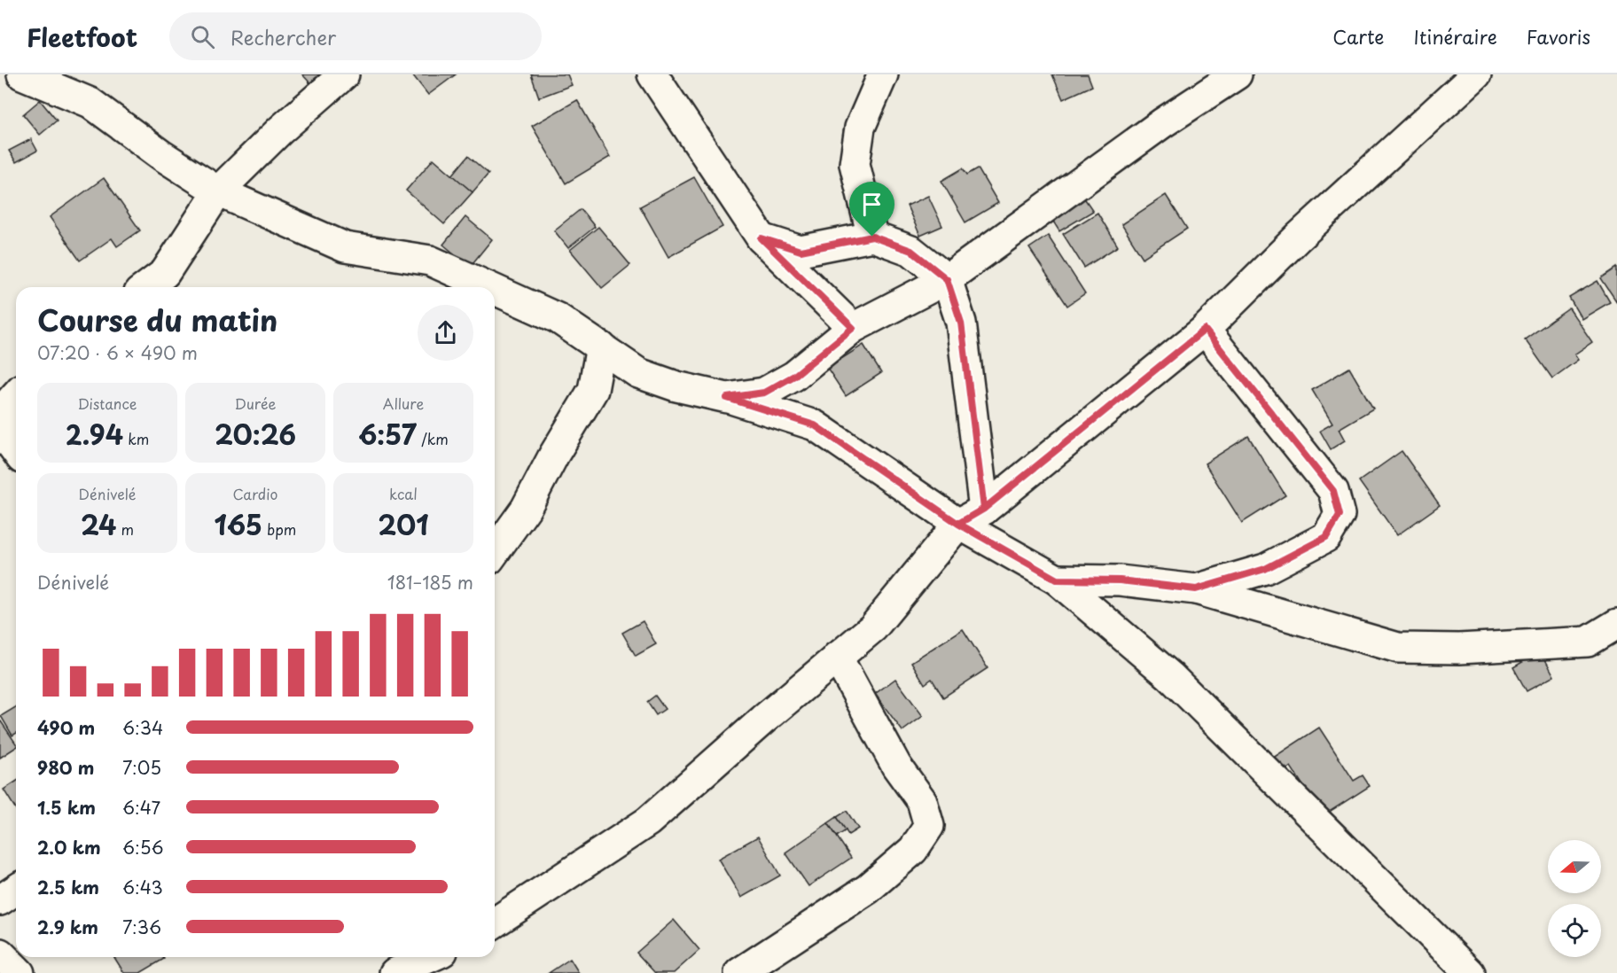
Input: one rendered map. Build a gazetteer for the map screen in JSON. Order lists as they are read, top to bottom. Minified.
{"north":"left","page":{"header":"Fleetfoot","search":"Rechercher","nav":["Carte","Itinéraire","Favoris"],"heading":["Course du matin","07:20 · 6 × 490 m"],"stats":[["Distance","2.94 km"],["Durée","20:26"],["Allure","6:57 /km"],["Dénivelé","24 m"],["Cardio","165 bpm"],["kcal","201"]],"chart":["Dénivelé","181–185 m"],"list":[{"name":"490 m","note":"6:34"},{"name":"980 m","note":"7:05"},{"name":"1.5 km","note":"6:47"},{"name":"2.0 km","note":"6:56"},{"name":"2.5 km","note":"6:43"},{"name":"2.9 km","note":"7:36"}]}}
